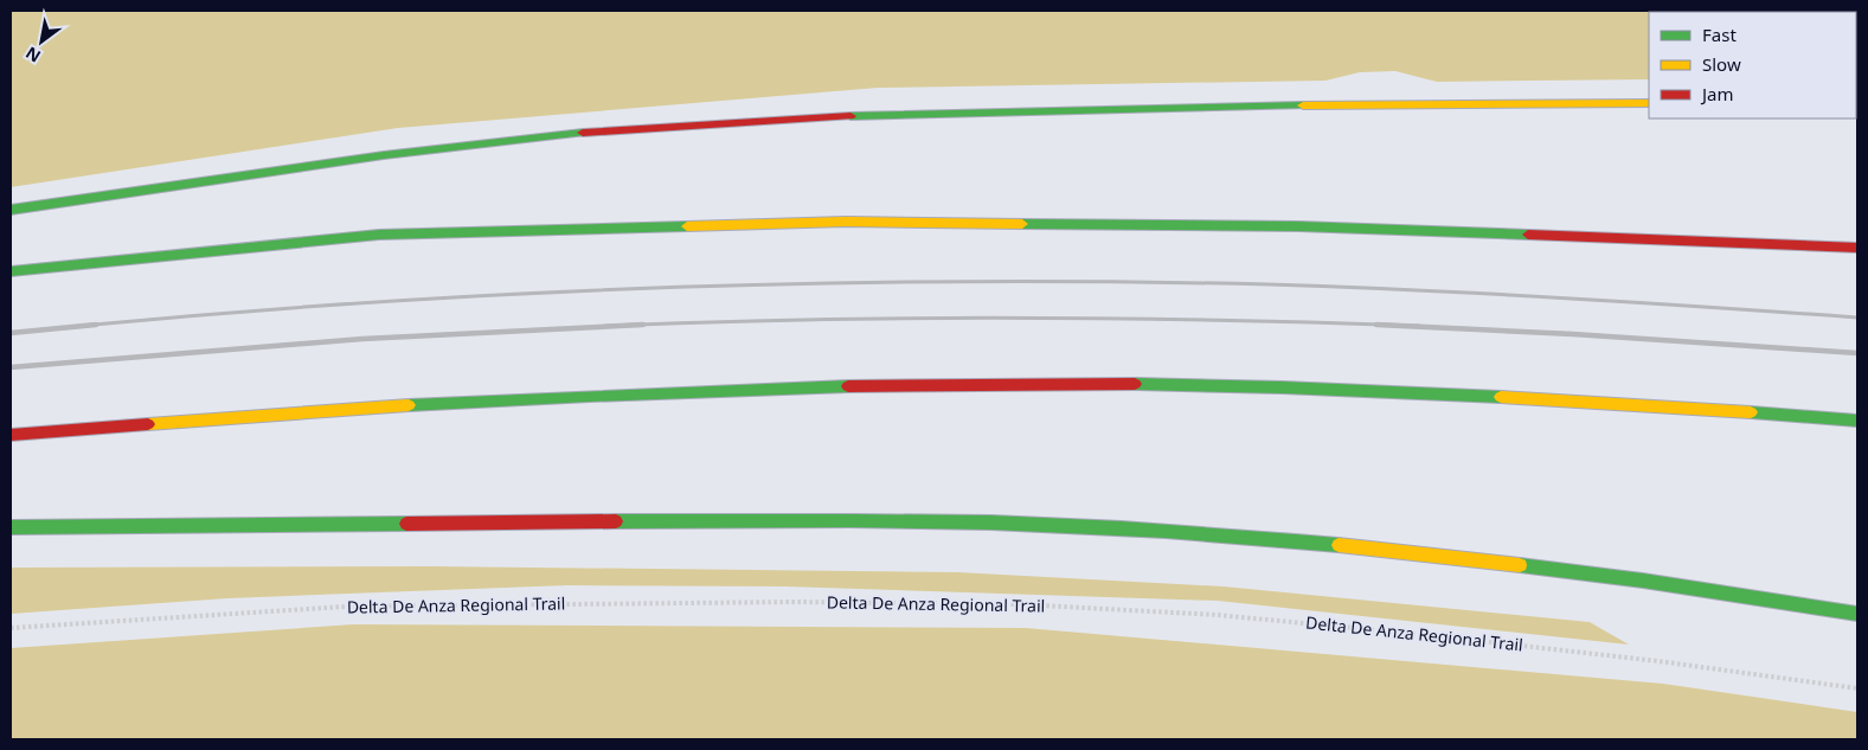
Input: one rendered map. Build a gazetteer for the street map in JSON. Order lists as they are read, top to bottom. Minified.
{"streets":{"path":["Delta De Anza Regional Trail"]},"legend":["Fast","Slow","Jam"],"north":"bottom left"}
